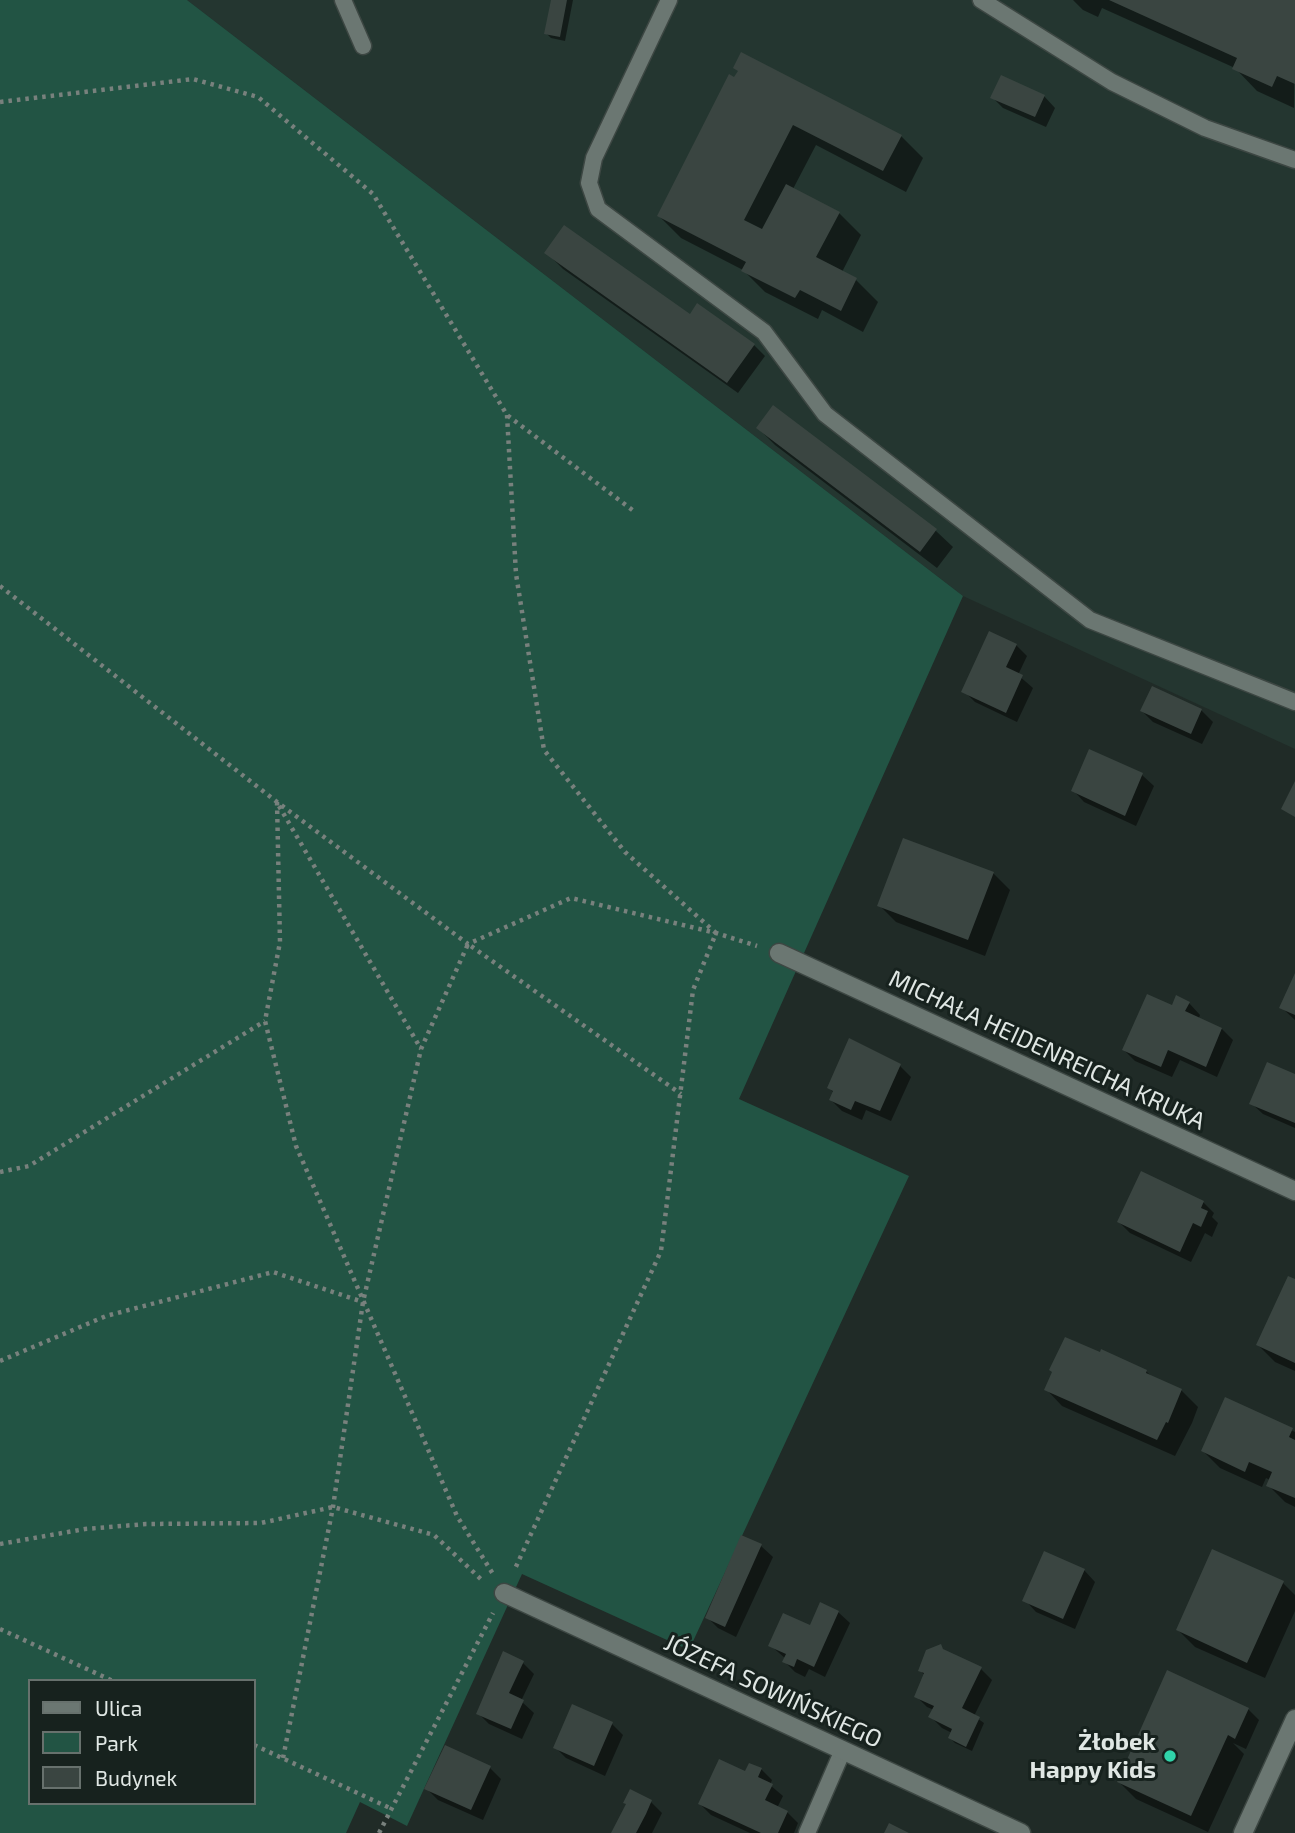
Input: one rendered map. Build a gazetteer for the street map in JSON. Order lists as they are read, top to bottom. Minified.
{"streets":{"street":["MICHAŁA HEIDENREICHA KRUKA","JÓZEFA SOWIŃSKIEGO"]},"places":["Żłobek Happy Kids"],"legend":["Ulica","Park","Budynek"]}
